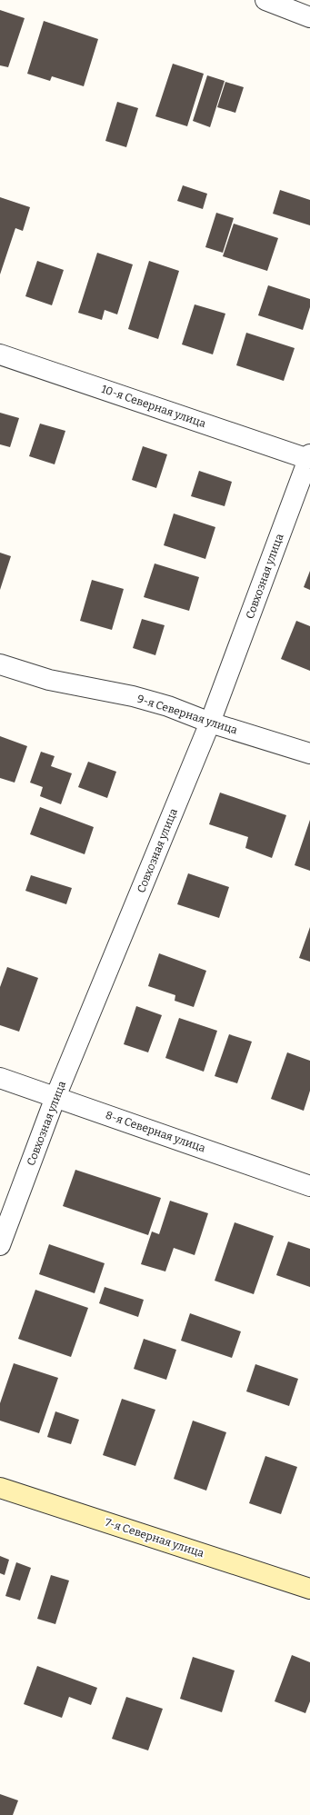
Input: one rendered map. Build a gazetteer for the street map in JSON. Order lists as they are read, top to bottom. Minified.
{"streets":{"main road":["7-я Северная улица"],"street":["10-я Северная улица","Совхозная улица","9-я Северная улица","8-я Северная улица"]},"crossings":[["10-я Северная улица","Совхозная улица"],["Совхозная улица","9-я Северная улица"],["Совхозная улица","8-я Северная улица"]]}
